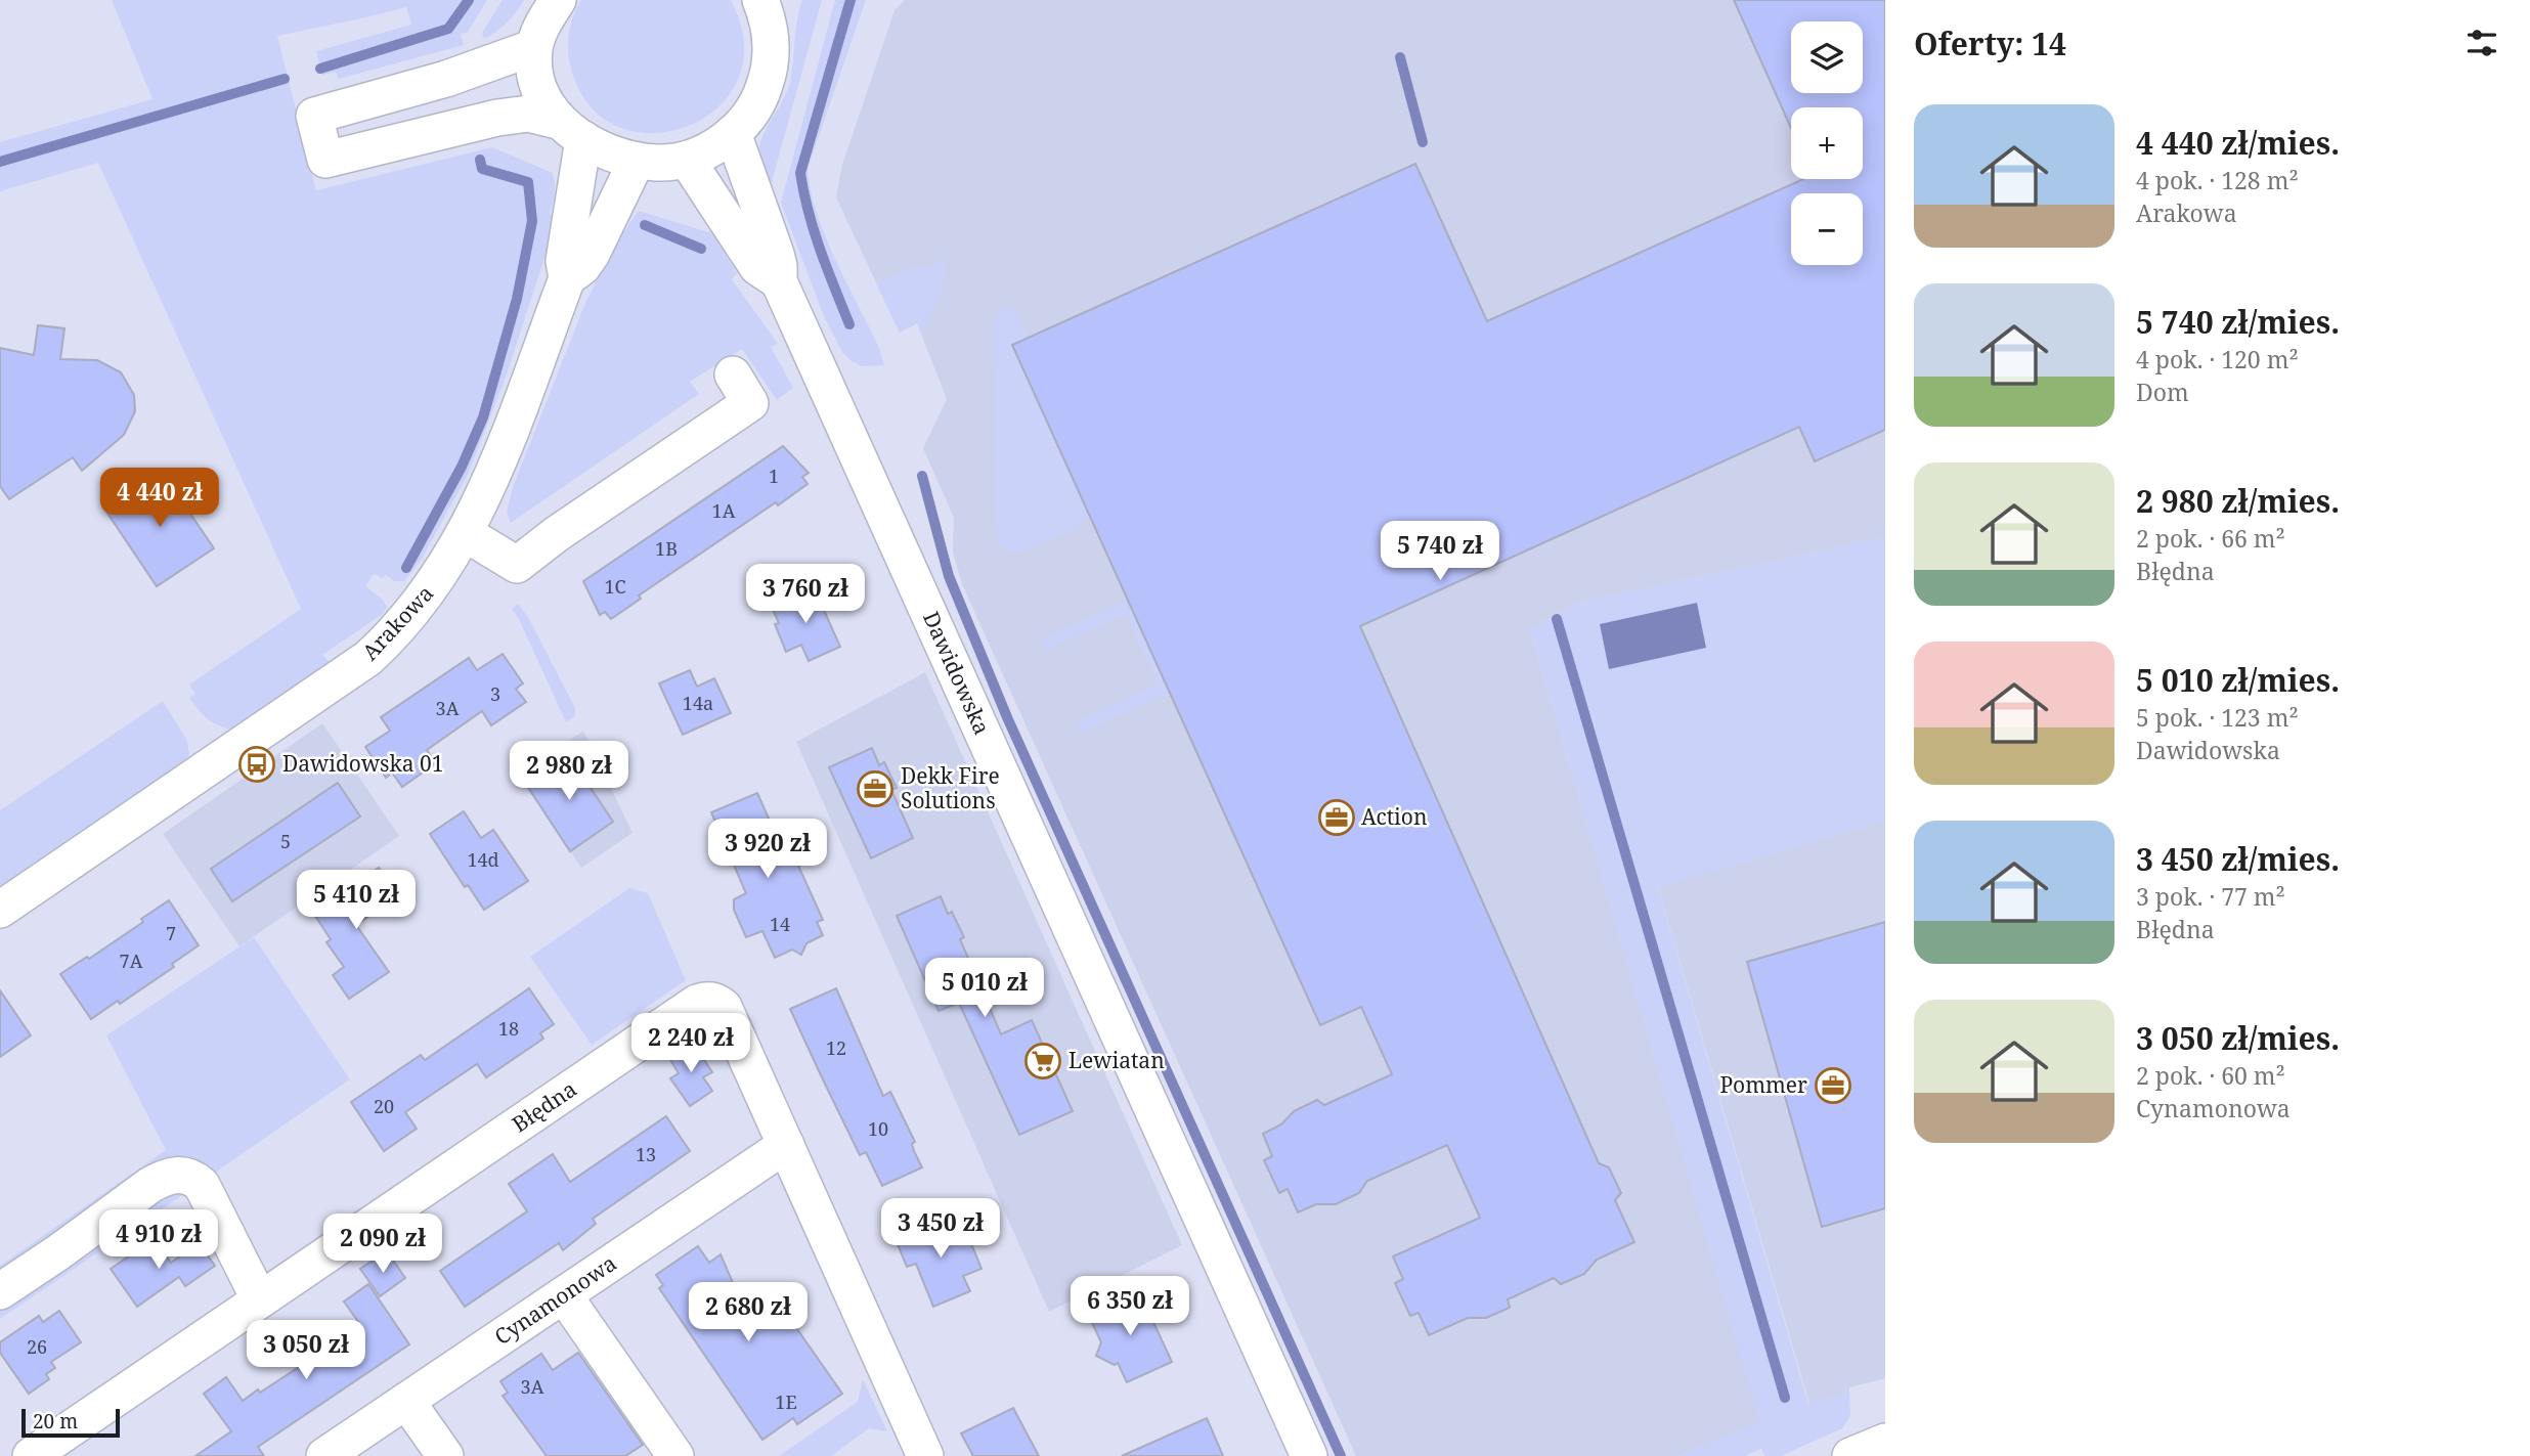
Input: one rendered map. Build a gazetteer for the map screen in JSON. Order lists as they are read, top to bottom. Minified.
{"streets":{"street":["Arakowa","Dawidowska","Błędna","Cynamonowa"]},"crossings":[["Błędna","Cynamonowa"]],"places":{"bus stop":["Dawidowska 01"],"office":["Dekk Fire Solutions","Action","Pommer"],"supermarket":["Lewiatan"]},"house_numbers":["1","1A","1B","1C","3","14a","3A","5","14d","14","7","7A","18","12","20","10","13","26","3A","1E"],"scale_bar":"20 m","page":{"heading":"Oferty: 14","map_buttons":["+","−"],"list":[{"name":"4 440 zł/mies.","note":"4 pok. · 128 m² · Arakowa"},{"name":"5 740 zł/mies.","note":"4 pok. · 120 m² · Dom"},{"name":"2 980 zł/mies.","note":"2 pok. · 66 m² · Błędna"},{"name":"5 010 zł/mies.","note":"5 pok. · 123 m² · Dawidowska"},{"name":"3 450 zł/mies.","note":"3 pok. · 77 m² · Błędna"},{"name":"3 050 zł/mies.","note":"2 pok. · 60 m² · Cynamonowa"}],"price":["4 440 zł","5 740 zł","3 760 zł","2 980 zł","3 920 zł","5 410 zł","5 010 zł","2 240 zł","3 450 zł","4 910 zł","2 090 zł","6 350 zł","2 680 zł","3 050 zł"],"scale":"20 m"}}
